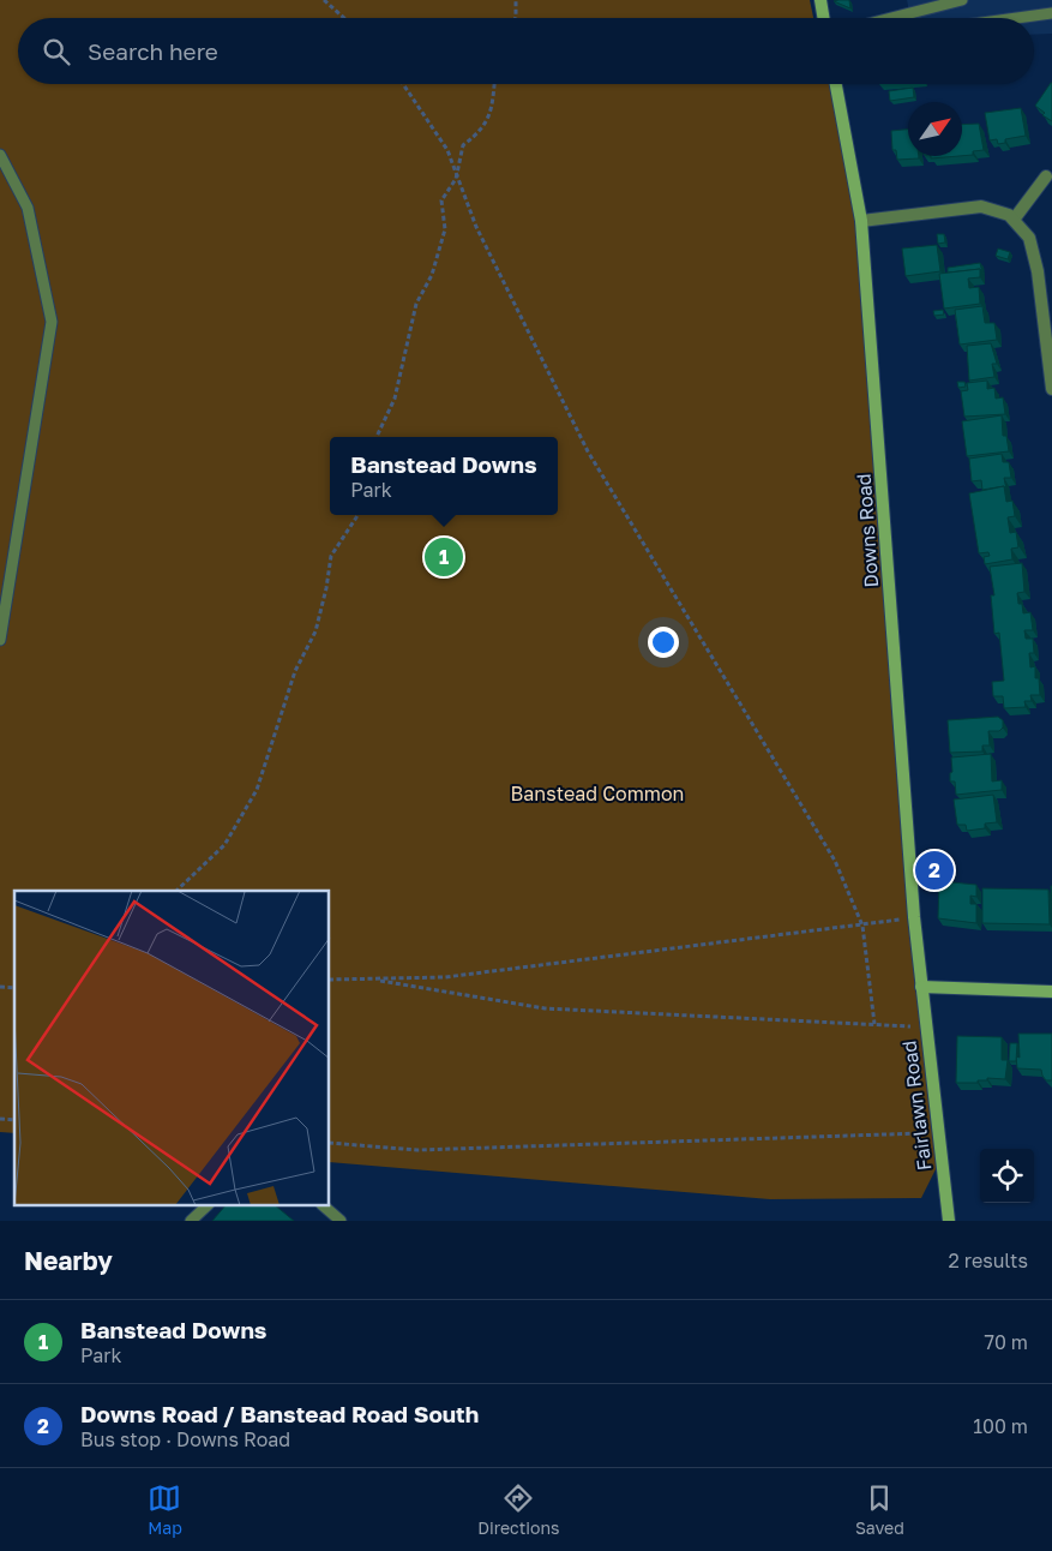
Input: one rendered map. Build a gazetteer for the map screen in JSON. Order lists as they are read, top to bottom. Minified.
{"streets":{"street":["Downs Road","Fairlawn Road"]},"crossings":[["Downs Road","Fairlawn Road"]],"parks":["Banstead Common"],"north":"top right","page":{"search":"Search here","popup":["Banstead Downs","Park"],"pins":["1","2"],"heading":["Nearby","2 results"],"list":[{"mark":"1","name":"Banstead Downs","note":"Park","value":"70 m"},{"mark":"2","name":"Downs Road / Banstead Road South","note":"Bus stop · Downs Road","value":"100 m"}],"nav":["Map","Directions","Saved"]}}
